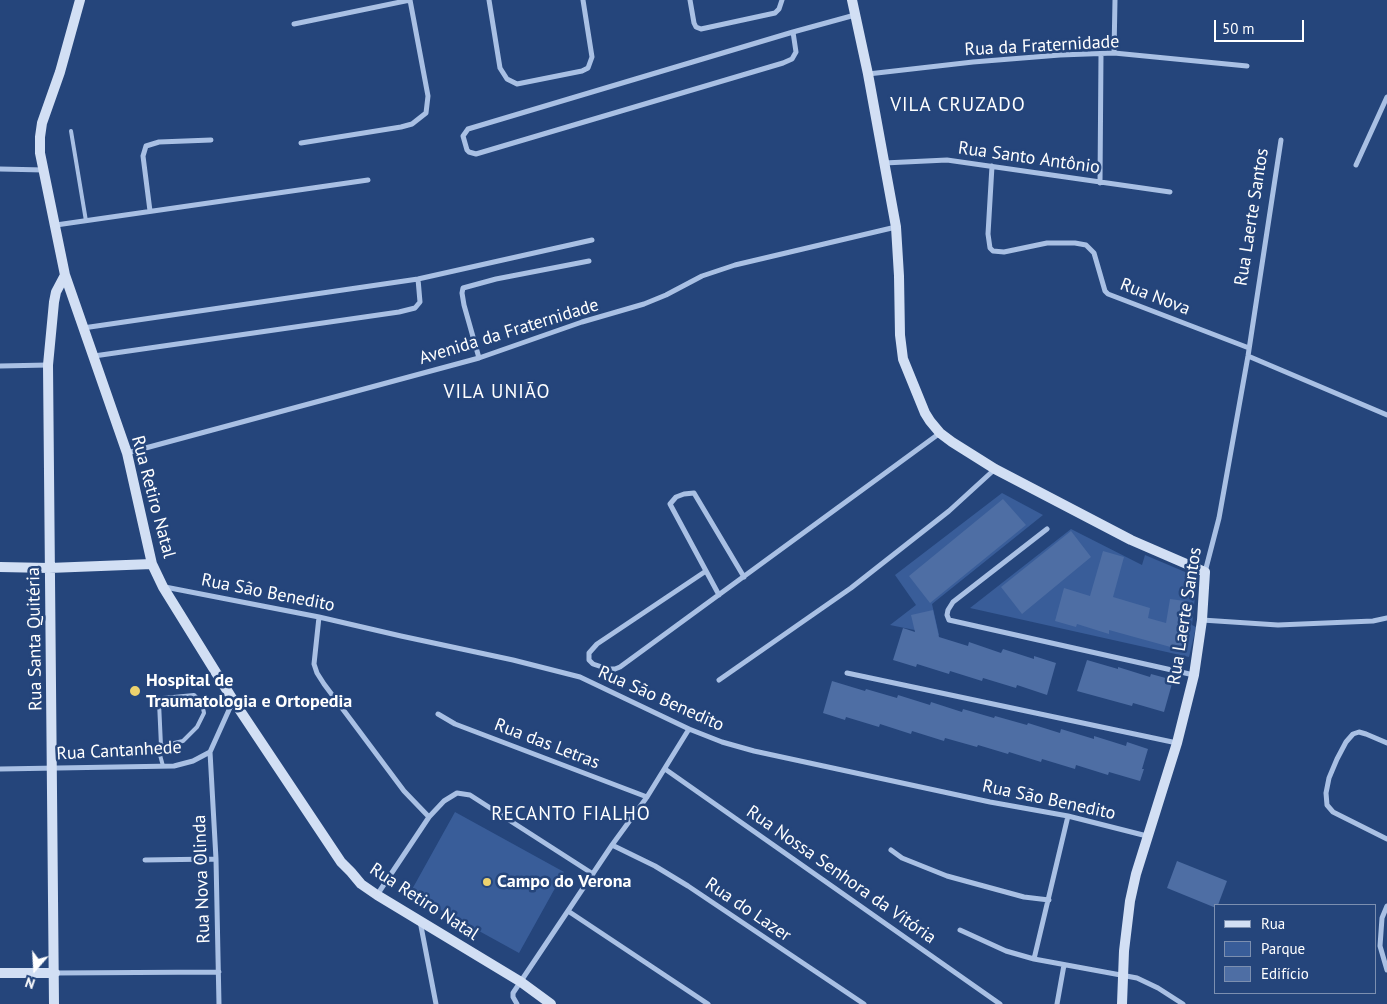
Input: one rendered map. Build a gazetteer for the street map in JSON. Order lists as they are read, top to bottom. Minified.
{"streets":{"street":["Rua da Fraternidade","Rua Santo Antônio","Rua Laerte Santos","Rua Nova","Avenida da Fraternidade","Rua Retiro Natal","Rua São Benedito","Rua Santa Quitéria","Rua das Letras","Rua Cantanhede","Rua Nossa Senhora da Vitória","Rua Nova Olinda","Rua do Lazer"]},"crossings":[["Rua Santo Antônio","Rua Nova"],["Rua Laerte Santos","Rua Nova"],["Rua Laerte Santos","Rua São Benedito"],["Avenida da Fraternidade","Rua Retiro Natal"],["Rua Retiro Natal","Rua São Benedito"],["Rua Retiro Natal","Rua Santa Quitéria"],["Rua Santa Quitéria","Rua Cantanhede"],["Rua Cantanhede","Rua Nova Olinda"]],"districts":["VILA CRUZADO","VILA UNIÃO","RECANTO FIALHO"],"places":["Hospital de Traumatologia e Ortopedia","Campo do Verona"],"legend":["Rua","Parque","Edifício"],"scale_bar":"50 m","north":"bottom"}
